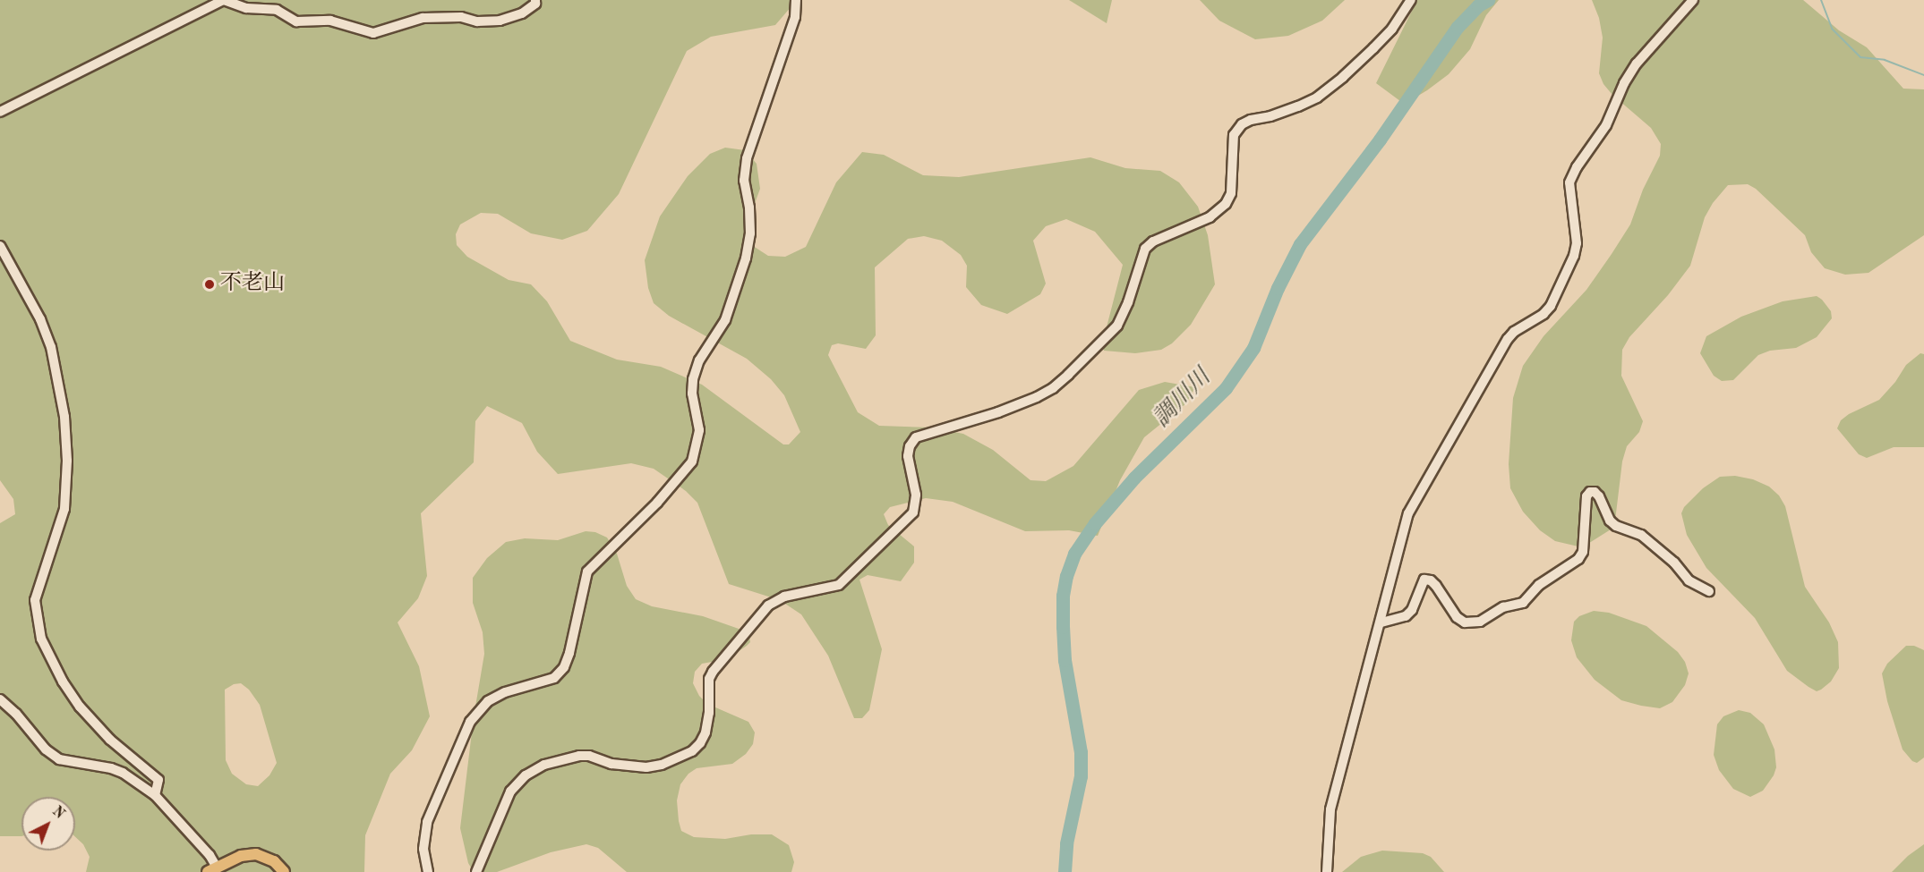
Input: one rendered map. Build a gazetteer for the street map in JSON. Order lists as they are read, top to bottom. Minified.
{"water":["調川川"],"places":["不老山"],"north":"top right"}
